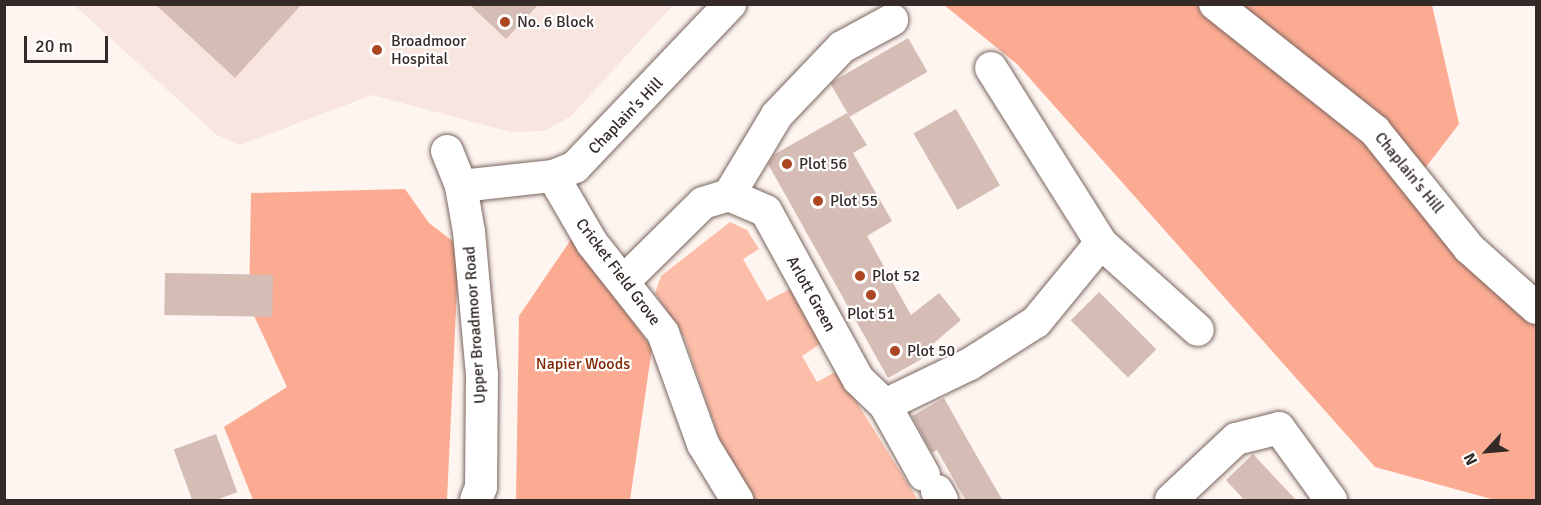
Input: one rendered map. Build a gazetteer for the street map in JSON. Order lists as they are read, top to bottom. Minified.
{"streets":{"street":["Chaplain's Hill","Cricket Field Grove","Arlott Green","Upper Broadmoor Road"]},"crossings":[["Chaplain's Hill","Cricket Field Grove"],["Chaplain's Hill","Upper Broadmoor Road"]],"parks":["Napier Woods"],"places":["No. 6 Block","Broadmoor Hospital","Plot 56","Plot 55","Plot 52","Plot 51","Plot 50"],"scale_bar":"20 m","north":"bottom left"}
